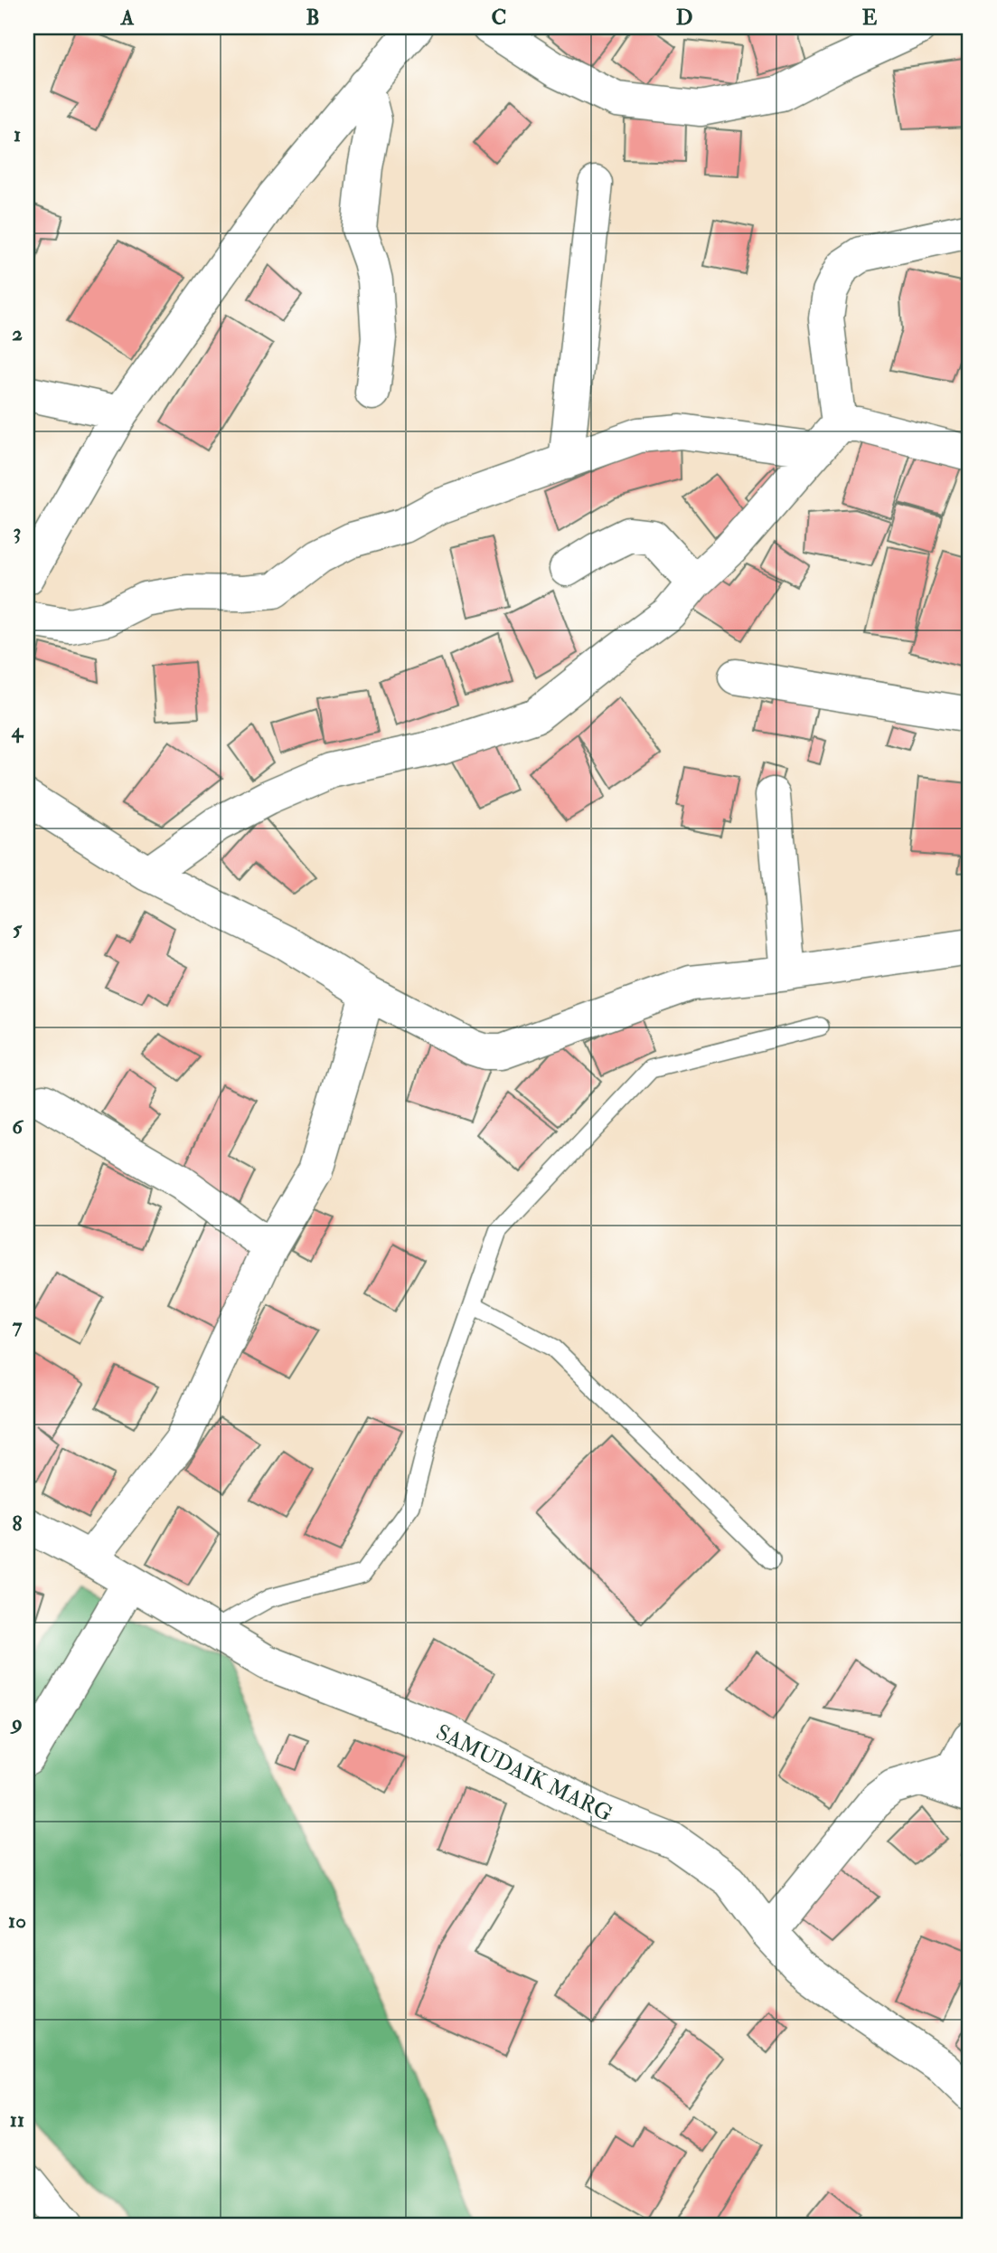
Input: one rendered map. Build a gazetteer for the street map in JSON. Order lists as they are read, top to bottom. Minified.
{"streets":{"street":["SAMUDAIK MARG"]},"grid":{"columns":["A","B","C","D","E"],"rows":["1","2","3","4","5","6","7","8","9","10","11"]}}
